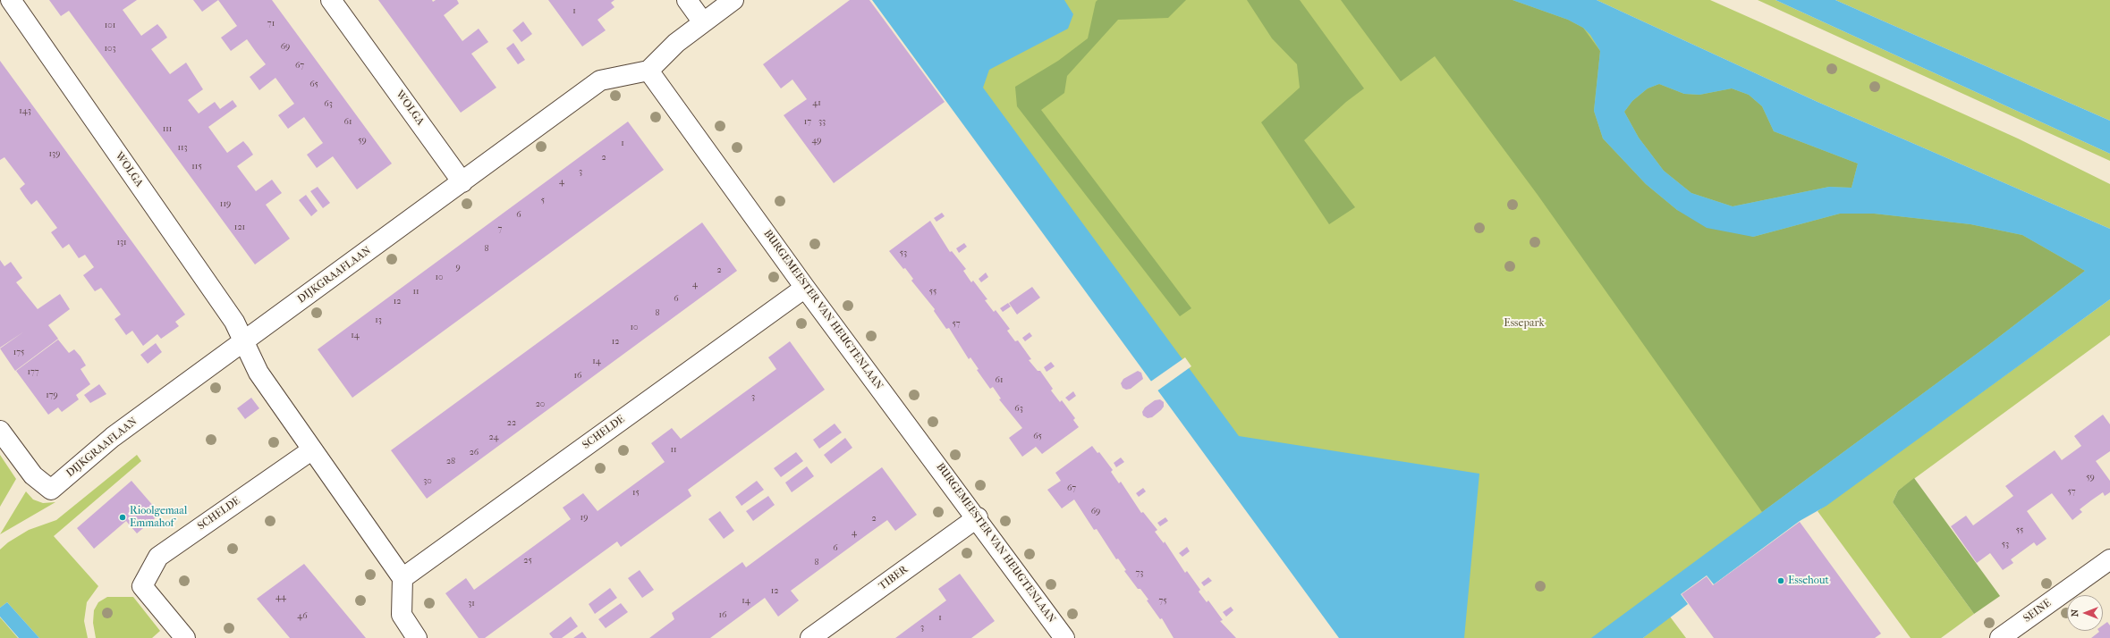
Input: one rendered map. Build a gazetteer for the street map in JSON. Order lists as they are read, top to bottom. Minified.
{"streets":{"street":["WOLGA","DIJKGRAAFLAAN","BURGEMEESTER VAN HEUGTENLAAN","SCHELDE","TIBER","SEINE"]},"crossings":[["WOLGA","DIJKGRAAFLAAN"],["DIJKGRAAFLAAN","BURGEMEESTER VAN HEUGTENLAAN"],["BURGEMEESTER VAN HEUGTENLAAN","SCHELDE"],["BURGEMEESTER VAN HEUGTENLAAN","TIBER"]],"parks":["Essepark"],"places":["Rioolgemaal Emmahof","Essehout"],"house_numbers":["1","71","101","69","103","67","65","41","63","143","61","17","33","111","59","49","1","113","139","2","115","3","4","5","119","6","121","7","131","8","53","9","2","10","4","11","55","6","12","8","13","57","10","14","12","175","14","177","16","61","179","3","20","63","22","65","24","11","26","28","59","30","67","57","15","69","19","2","55","4","53","6","25","8","73","12","44","14","75","31","16","46","1","3"],"north":"left"}
